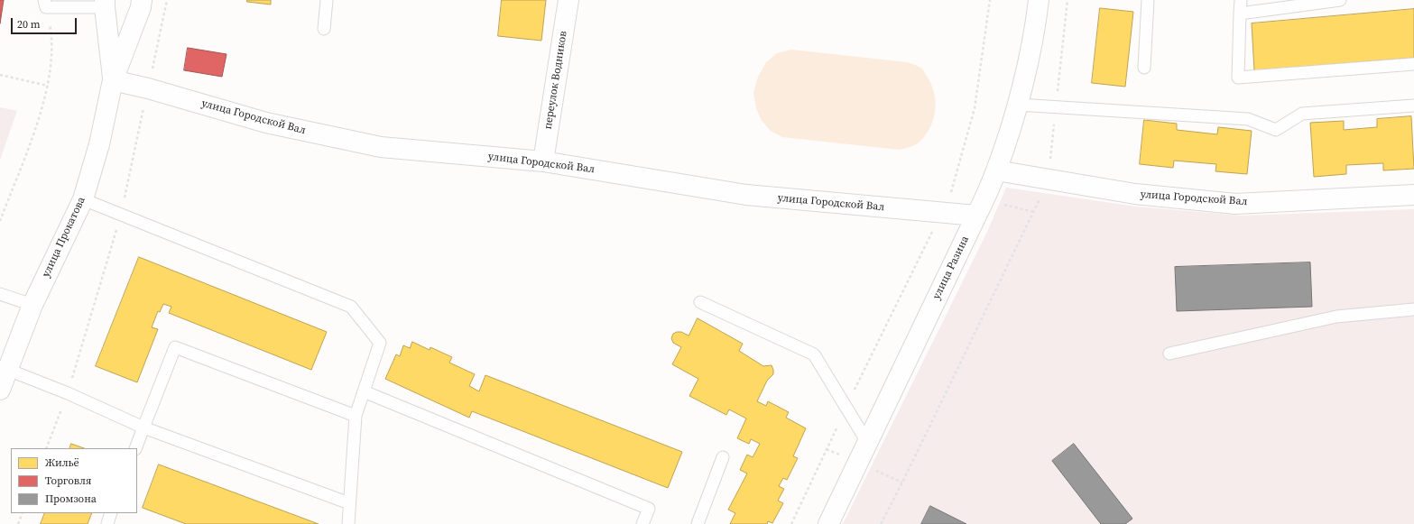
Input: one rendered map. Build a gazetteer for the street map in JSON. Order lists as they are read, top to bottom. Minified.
{"streets":{"street":["переулок Водников","улица Городской Вал","улица Прокатова","улица Разина"]},"crossings":[["переулок Водников","улица Городской Вал"],["улица Городской Вал","улица Прокатова"],["улица Городской Вал","улица Разина"]],"legend":["Жильё","Торговля","Промзона"],"scale_bar":"20 m"}
